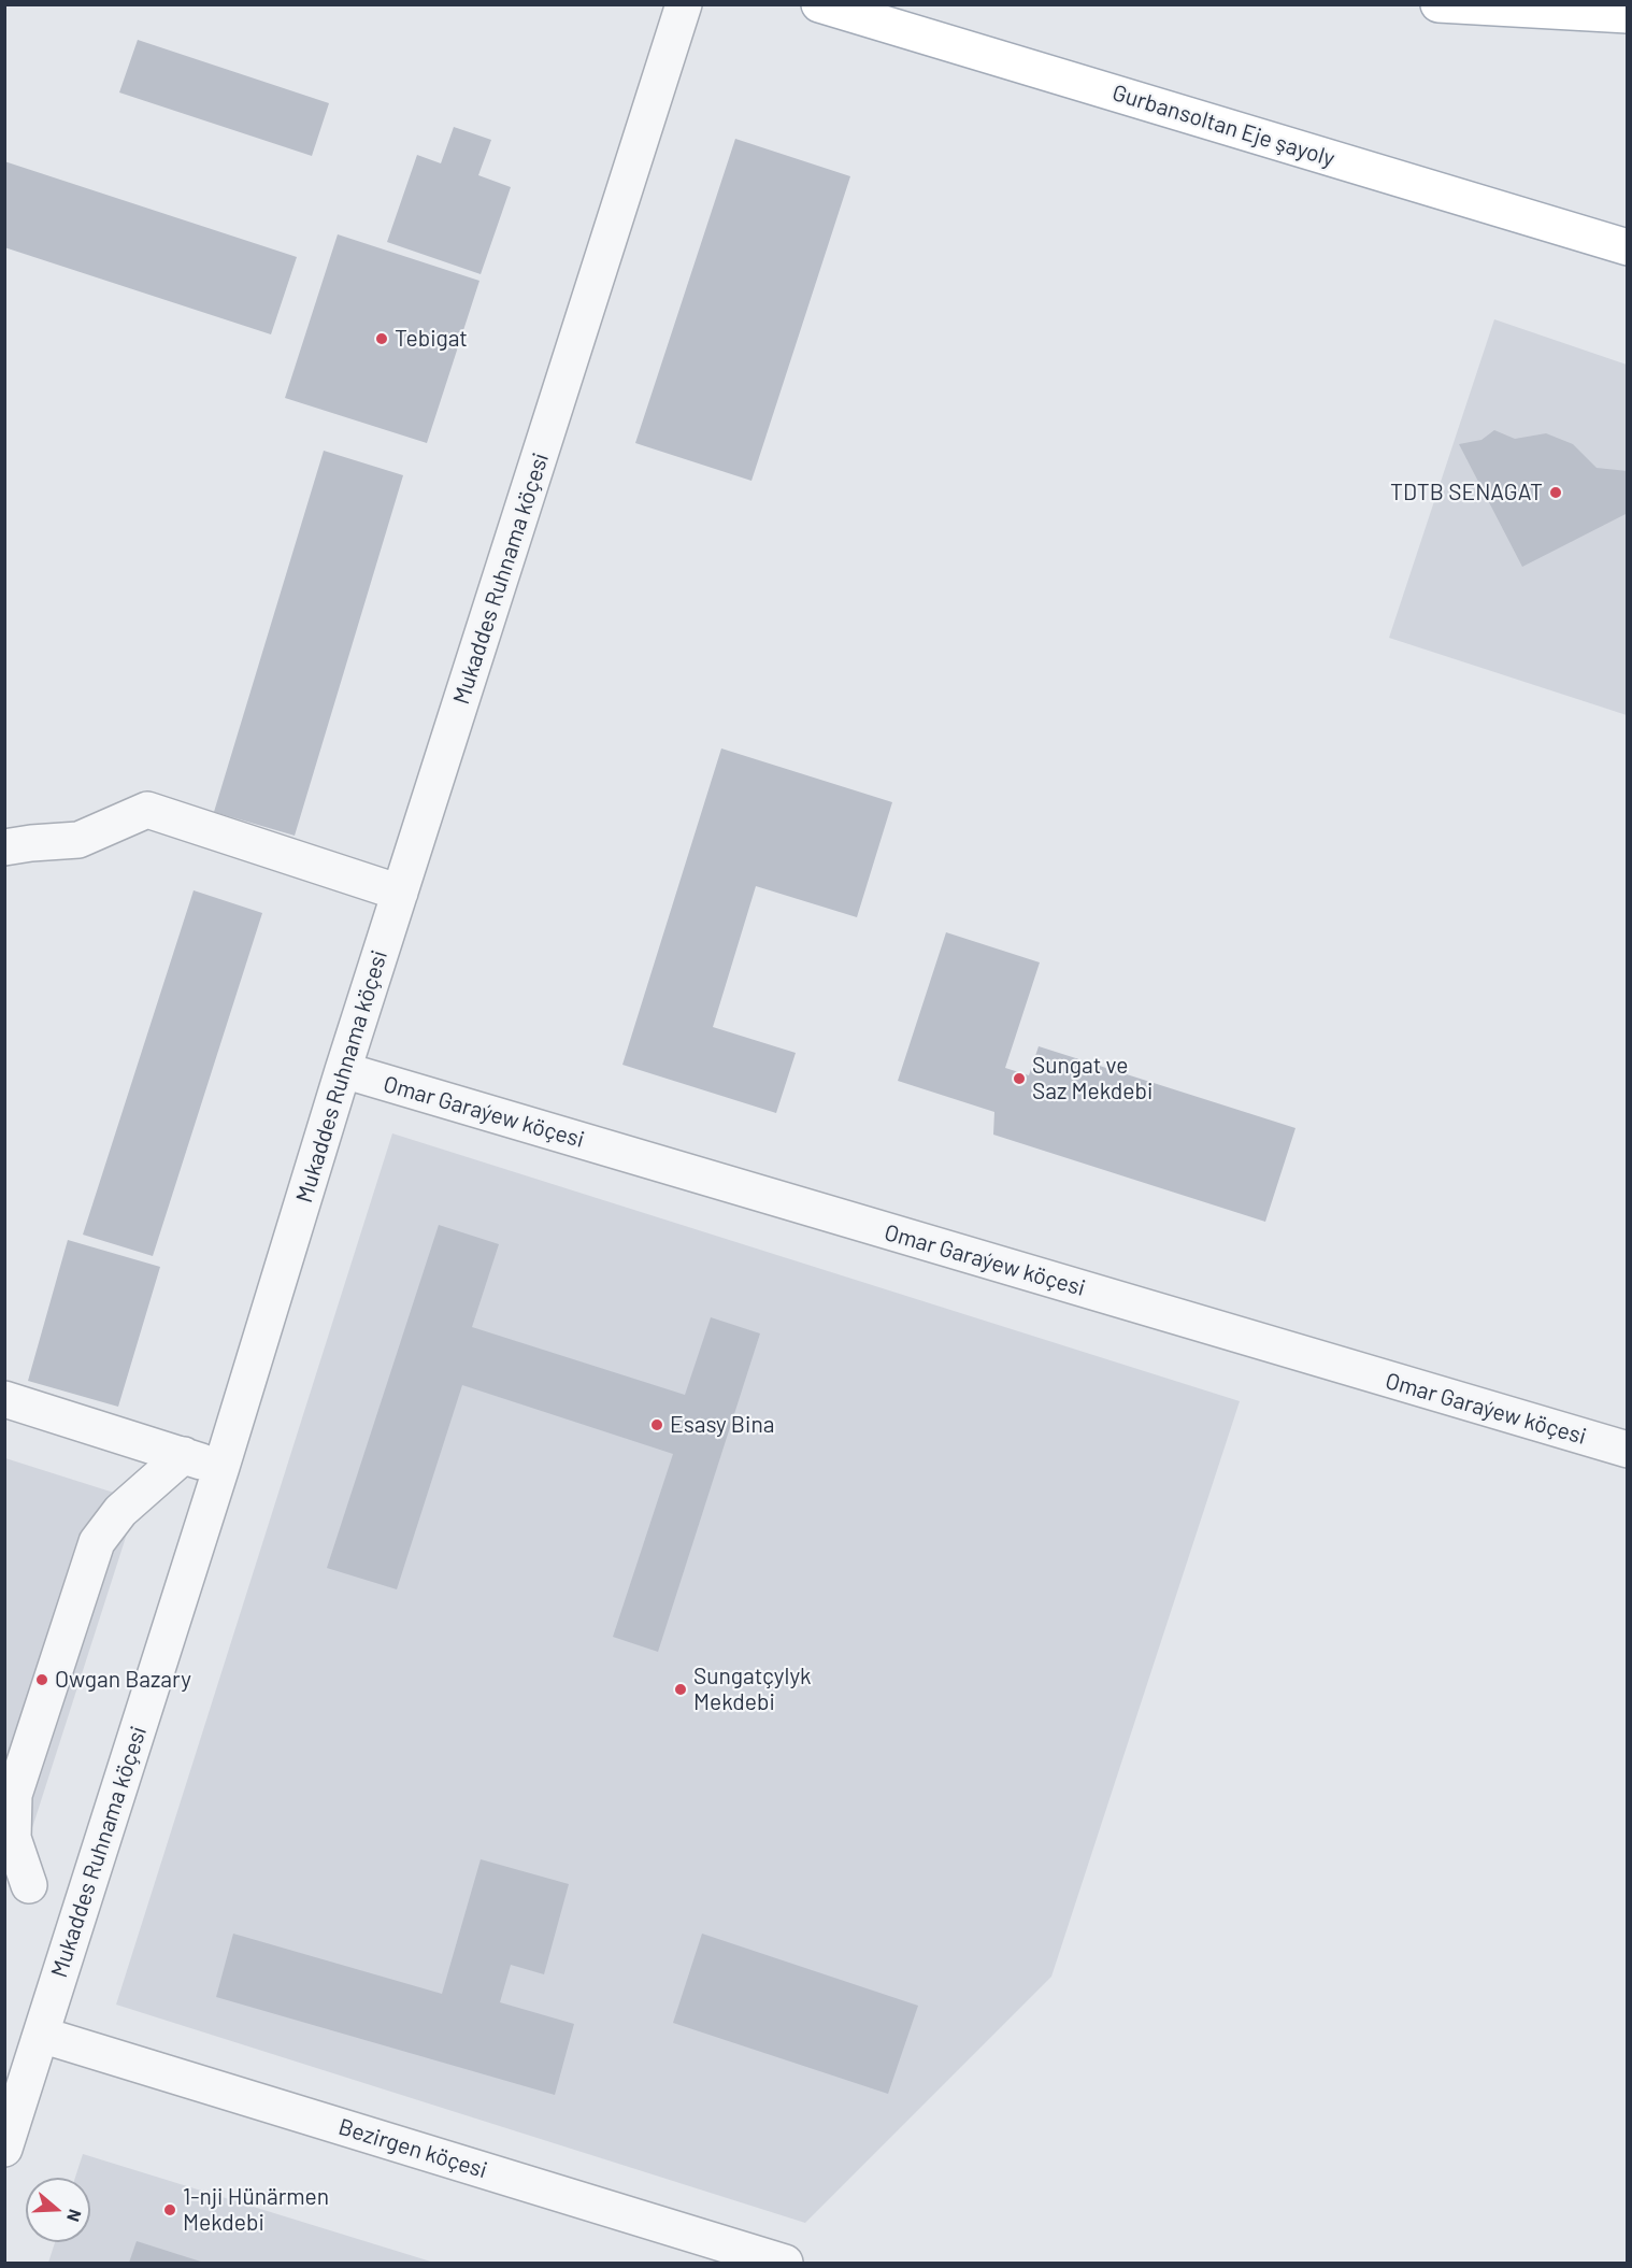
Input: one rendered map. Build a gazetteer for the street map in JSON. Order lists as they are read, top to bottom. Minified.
{"streets":{"main road":["Gurbansoltan Eje şayoly"],"street":["Mukaddes Ruhnama köçesi","Omar Garaýew köçesi","Bezirgen köçesi"]},"crossings":[["Mukaddes Ruhnama köçesi","Omar Garaýew köçesi"],["Mukaddes Ruhnama köçesi","Bezirgen köçesi"]],"places":["Tebigat","TDTB SENAGAT","Sungat ve Saz Mekdebi","Esasy Bina","Owgan Bazary","Sungatçylyk Mekdebi","1-nji Hünärmen Mekdebi"],"north":"right"}
